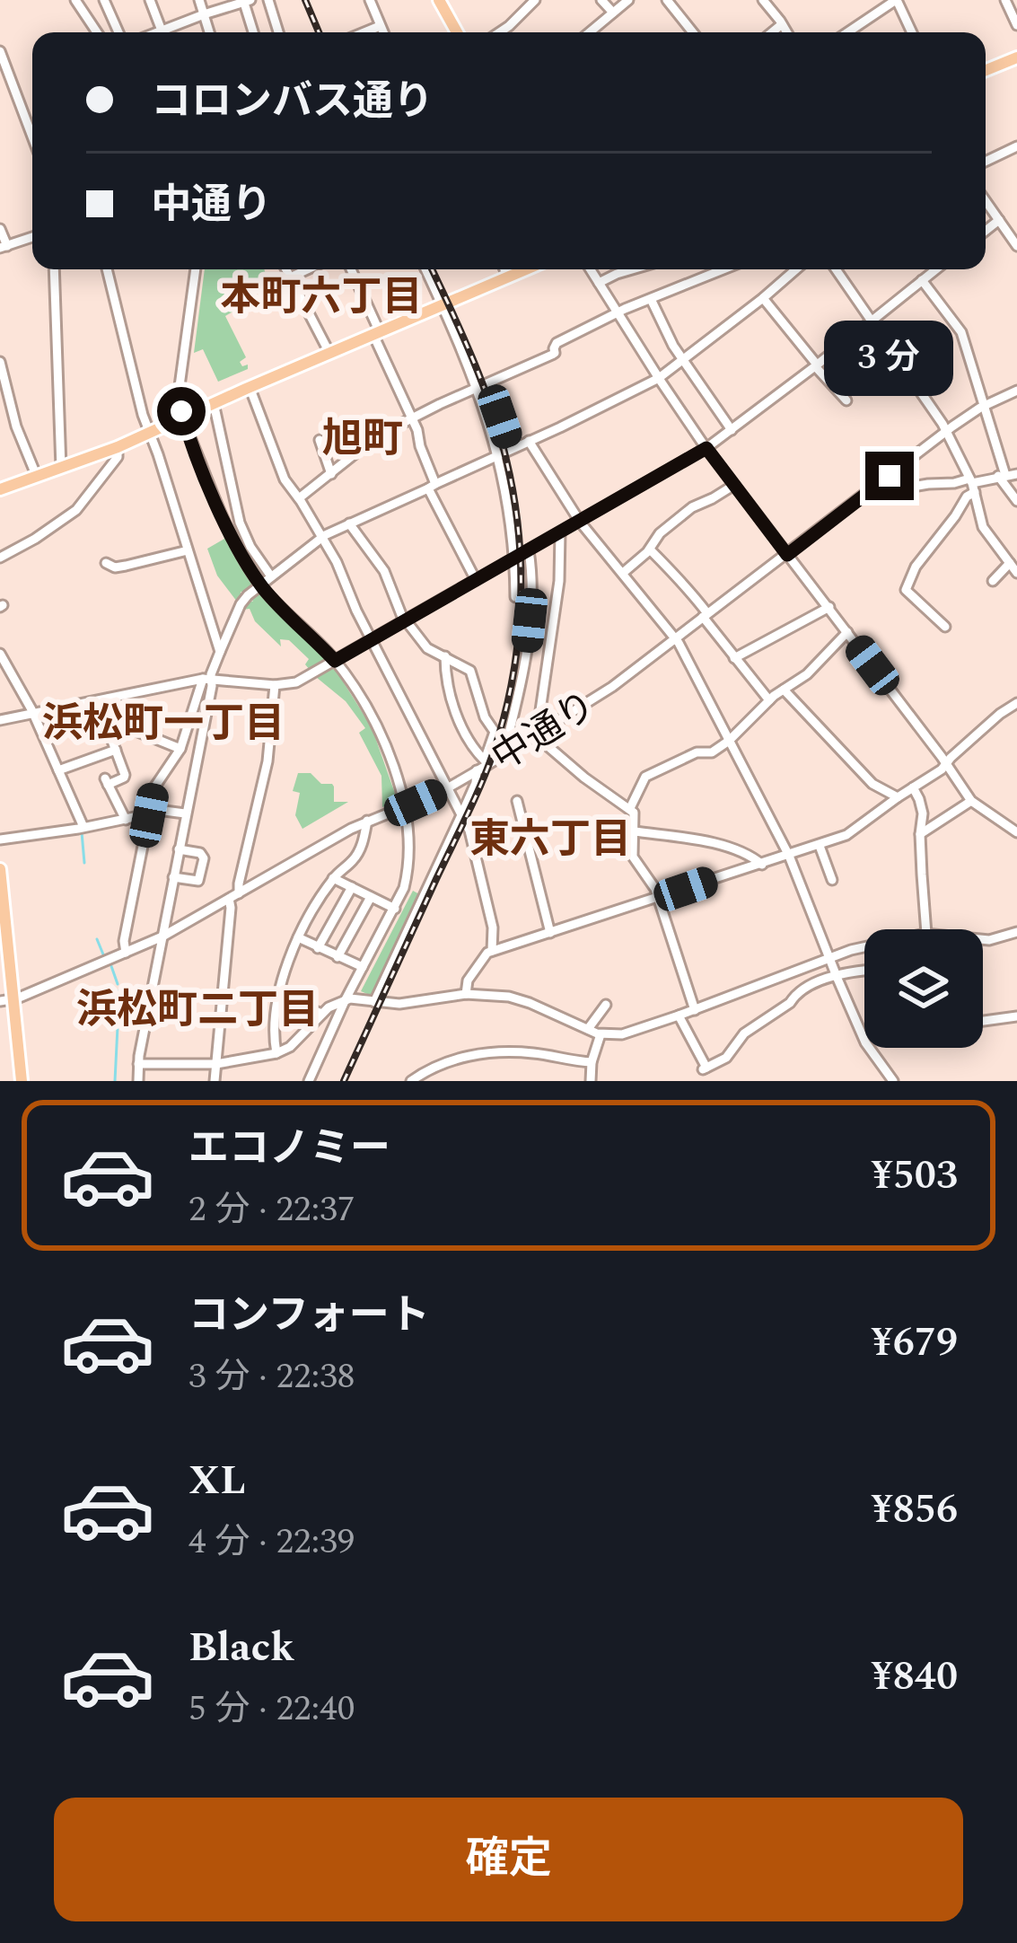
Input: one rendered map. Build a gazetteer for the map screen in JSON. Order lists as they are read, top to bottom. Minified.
{"streets":{"street":["中通り"]},"districts":["本町六丁目","旭町","浜松町一丁目","東六丁目","浜松町二丁目"],"page":{"banner":["コロンバス通り","中通り"],"bubble":"3 分","list":[{"name":"エコノミー","note":"2 分 · 22:37","value":"¥503"},{"name":"コンフォート","note":"3 分 · 22:38","value":"¥679"},{"name":"XL","note":"4 分 · 22:39","value":"¥856"},{"name":"Black","note":"5 分 · 22:40","value":"¥840"}],"buttons":"確定"}}
